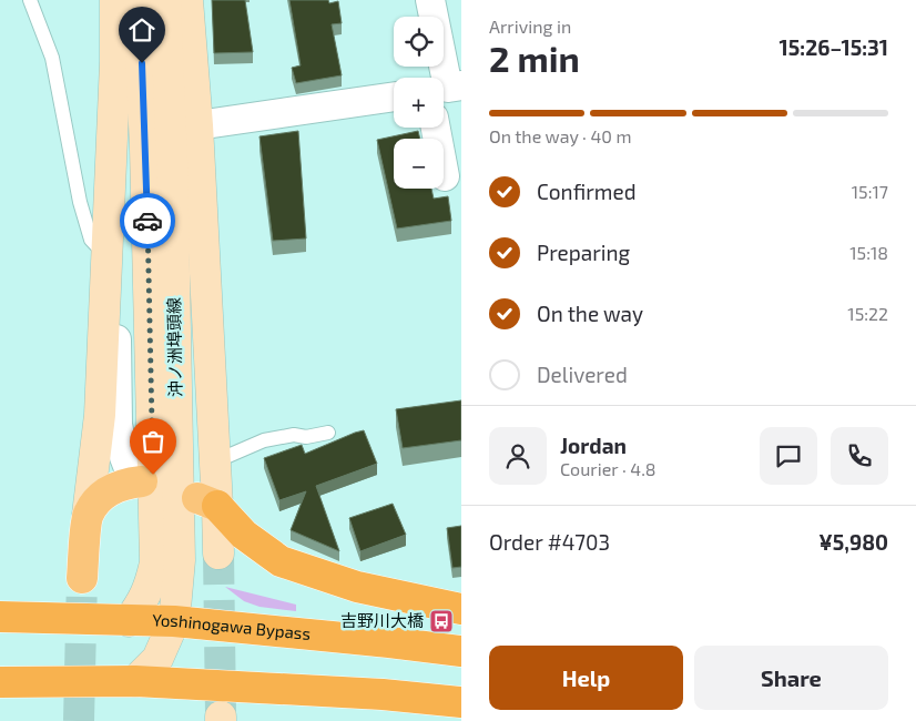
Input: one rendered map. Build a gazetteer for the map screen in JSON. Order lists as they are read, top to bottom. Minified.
{"streets":{"highway":["Yoshinogawa Bypass"],"main road":["沖ノ洲埠頭線"]},"crossings":[["沖ノ洲埠頭線","Yoshinogawa Bypass"]],"places":{"bus stop":["吉野川大橋"]},"page":{"heading":["2 min","Arriving in","15:26–15:31"],"panel":["Jordan","Courier · 4.8","Order #4703","¥5,980"],"map_buttons":["+","−"],"bar":"On the way · 40 m","list":[["Confirmed","15:17"],["Preparing","15:18"],["On the way","15:22"],"Delivered"],"buttons":["Help","Share"]}}
